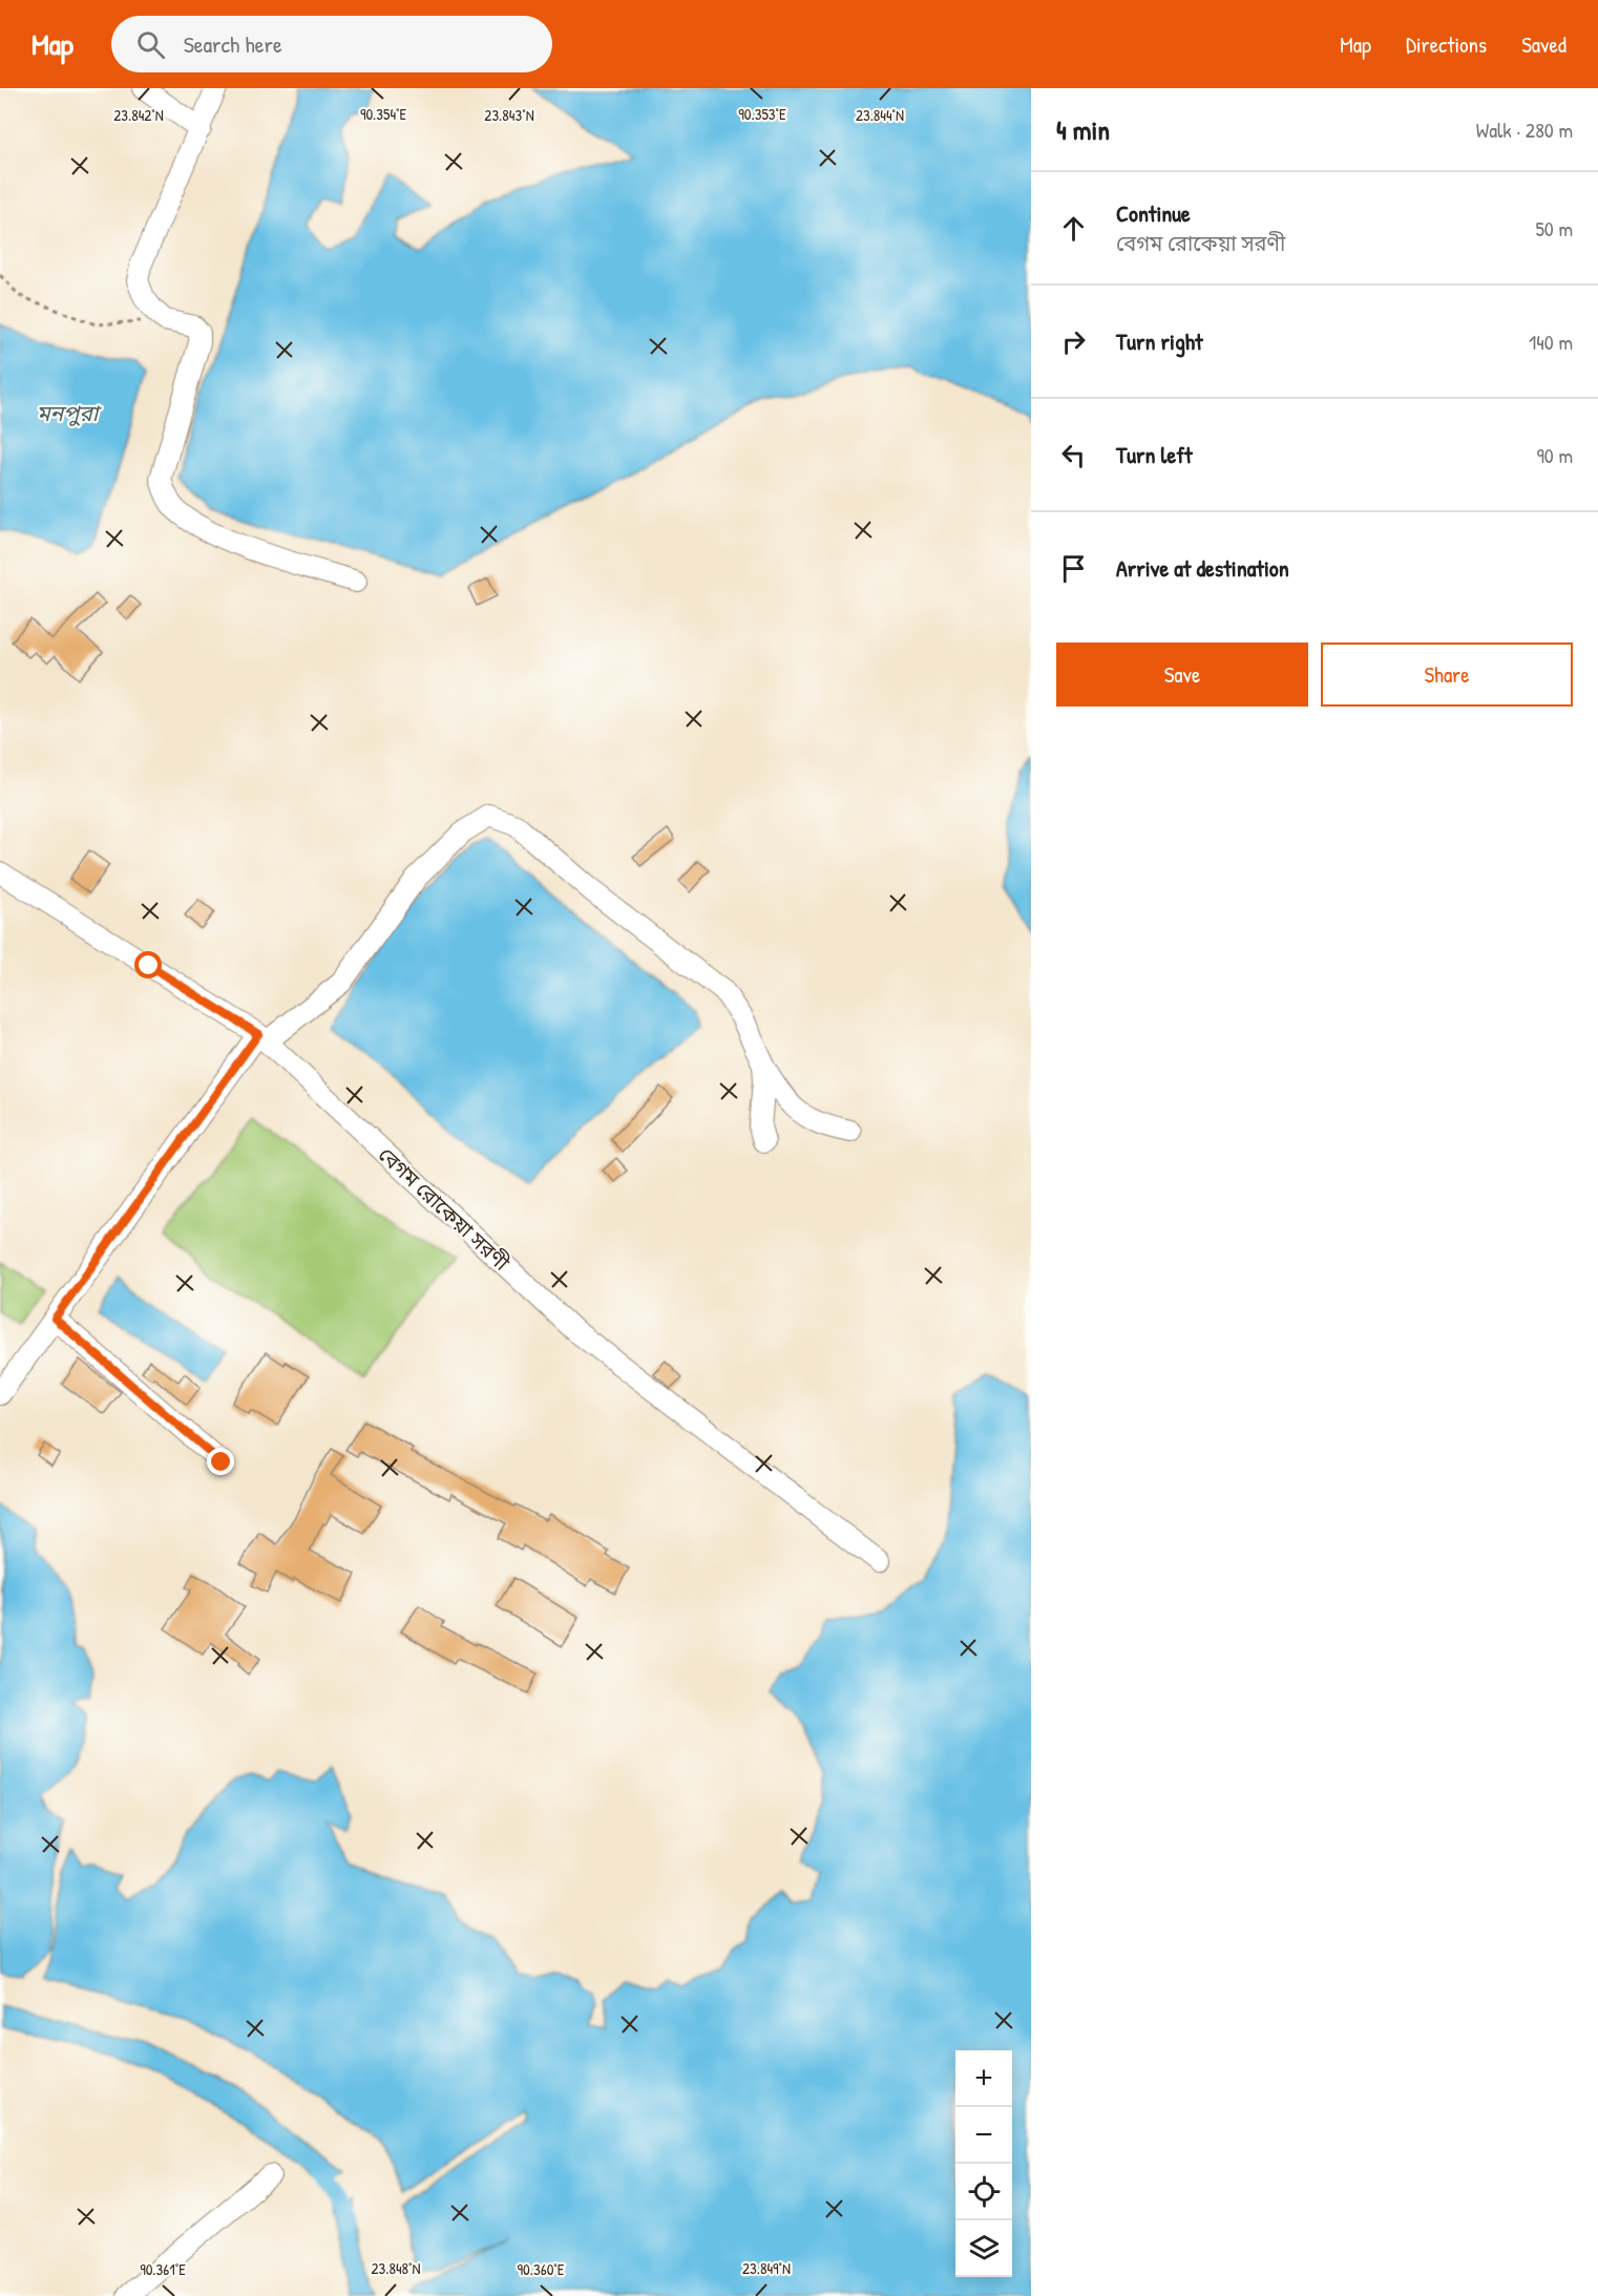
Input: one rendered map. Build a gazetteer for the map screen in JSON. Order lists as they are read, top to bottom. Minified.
{"streets":{"street":["বেগম রোকেয়া সরণী"]},"water":["মনপুরা"],"page":{"header":"Map","search":"Search here","nav":["Map","Directions","Saved"],"heading":["4 min","Walk · 280 m"],"list":[["Continue","বেগম রোকেয়া সরণী","50 m"],["Turn right","140 m"],["Turn left","90 m"],"Arrive at destination"],"buttons":["Save","Share"],"map_buttons":["+","−"]},"coordinates":["90.354°E","90.353°E","23.842°N","23.843°N","23.844°N","23.848°N","23.849°N","90.361°E","90.360°E"]}
